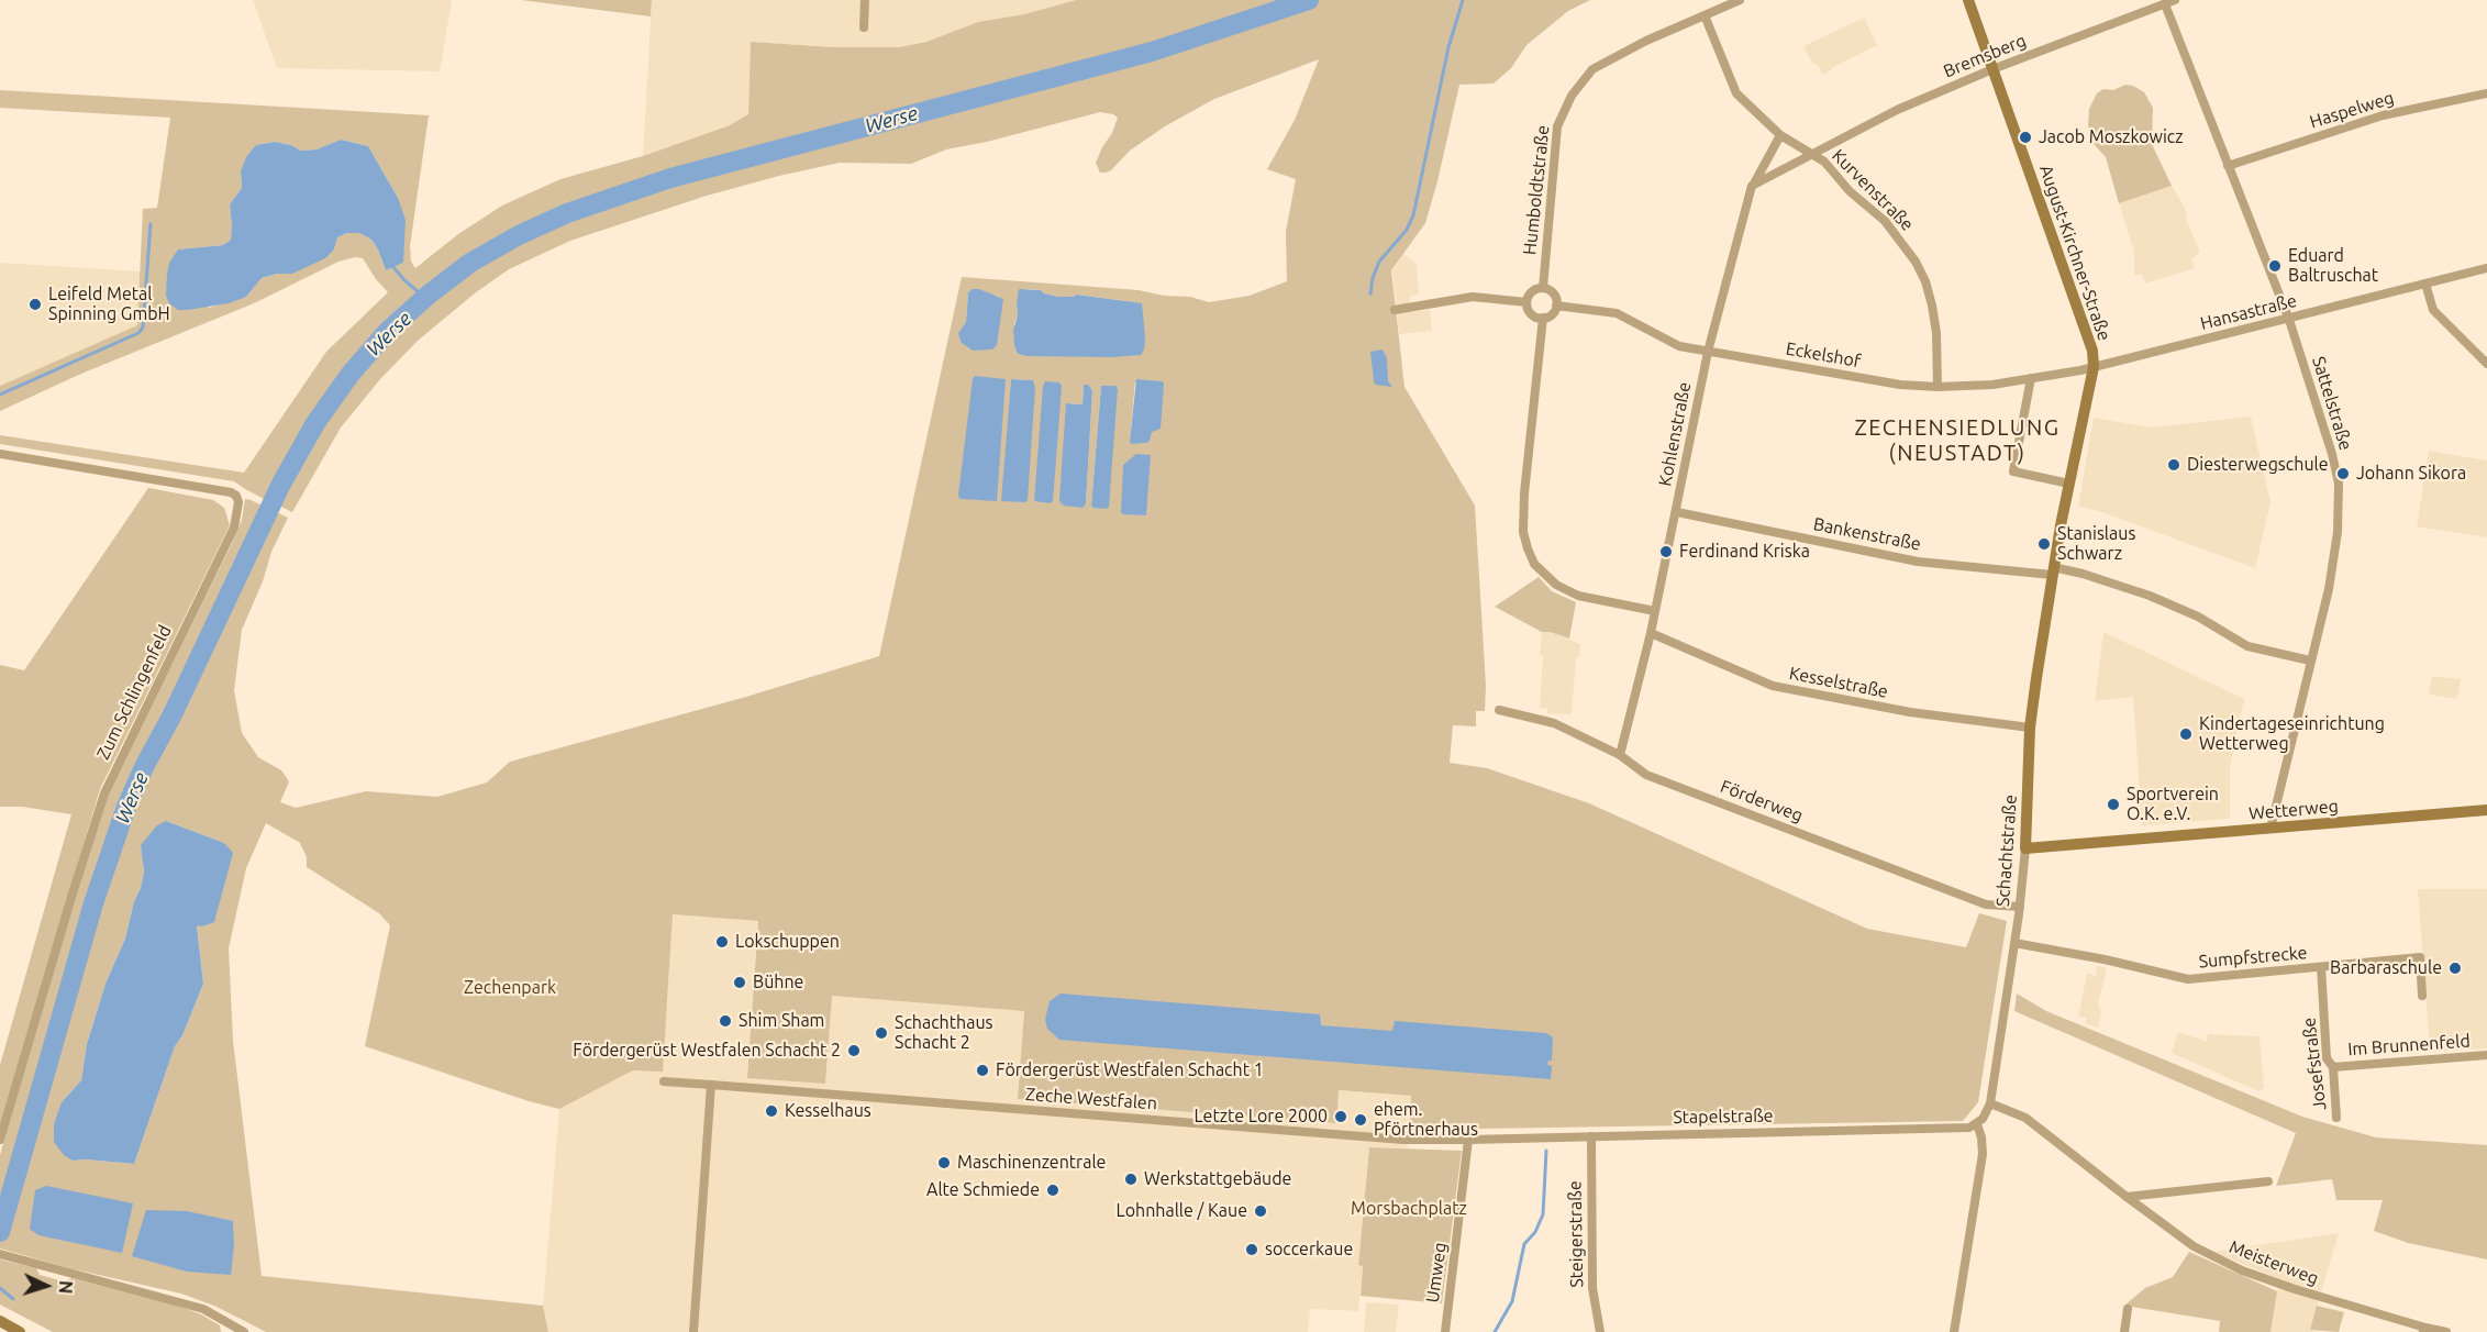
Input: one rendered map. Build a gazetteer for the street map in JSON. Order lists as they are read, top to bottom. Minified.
{"streets":{"street":["Bremsberg","Haspelweg","Humboldtstraße","Kurvenstraße","August-Kirchner-Straße","Hansastraße","Eckelshof","Sattelstraße","Kohlenstraße","Bankenstraße","Kesselstraße","Zum Schlingenfeld","Förderweg","Wetterweg","Schachtstraße","Sumpfstrecke","Im Brunnenfeld","Josefstraße","Zeche Westfalen","Stapelstraße","Steigerstraße","Meisterweg","Umweg"]},"crossings":[["Bremsberg","Kurvenstraße"],["Bremsberg","August-Kirchner-Straße"],["Bremsberg","Sattelstraße"],["Haspelweg","Sattelstraße"],["Humboldtstraße","Kurvenstraße"],["Humboldtstraße","Eckelshof"],["Kurvenstraße","Eckelshof"],["Kurvenstraße","Kohlenstraße"],["August-Kirchner-Straße","Hansastraße"],["August-Kirchner-Straße","Eckelshof"],["August-Kirchner-Straße","Schachtstraße"],["Hansastraße","Eckelshof"],["Hansastraße","Sattelstraße"],["Hansastraße","Schachtstraße"],["Eckelshof","Kohlenstraße"],["Eckelshof","Schachtstraße"],["Sattelstraße","Bankenstraße"],["Sattelstraße","Wetterweg"],["Kohlenstraße","Bankenstraße"],["Kohlenstraße","Kesselstraße"],["Kohlenstraße","Förderweg"],["Bankenstraße","Schachtstraße"],["Kesselstraße","Schachtstraße"],["Förderweg","Schachtstraße"],["Wetterweg","Schachtstraße"],["Schachtstraße","Sumpfstrecke"],["Schachtstraße","Stapelstraße"],["Schachtstraße","Meisterweg"],["Sumpfstrecke","Josefstraße"],["Im Brunnenfeld","Josefstraße"],["Zeche Westfalen","Stapelstraße"],["Zeche Westfalen","Umweg"],["Stapelstraße","Steigerstraße"],["Stapelstraße","Umweg"]],"districts":["ZECHENSIEDLUNG (NEUSTADT)"],"water":["Werse"],"parks":["Zechenpark","Morsbachplatz"],"places":["Jacob Moszkowicz","Eduard Baltruschat","Leifeld Metal Spinning GmbH","Diesterwegschule","Johann Sikora","Stanislaus Schwarz","Ferdinand Kriska","Kindertageseinrichtung Wetterweg","Sportverein O.K. e.V.","Lokschuppen","Barbaraschule","Bühne","Shim Sham","Schachthaus Schacht 2","Fördergerüst Westfalen Schacht 2","Fördergerüst Westfalen Schacht 1","Kesselhaus","Letzte Lore 2000","ehem. Pförtnerhaus","Maschinenzentrale","Werkstattgebäude","Alte Schmiede","Lohnhalle / Kaue","soccerkaue"],"north":"right"}
